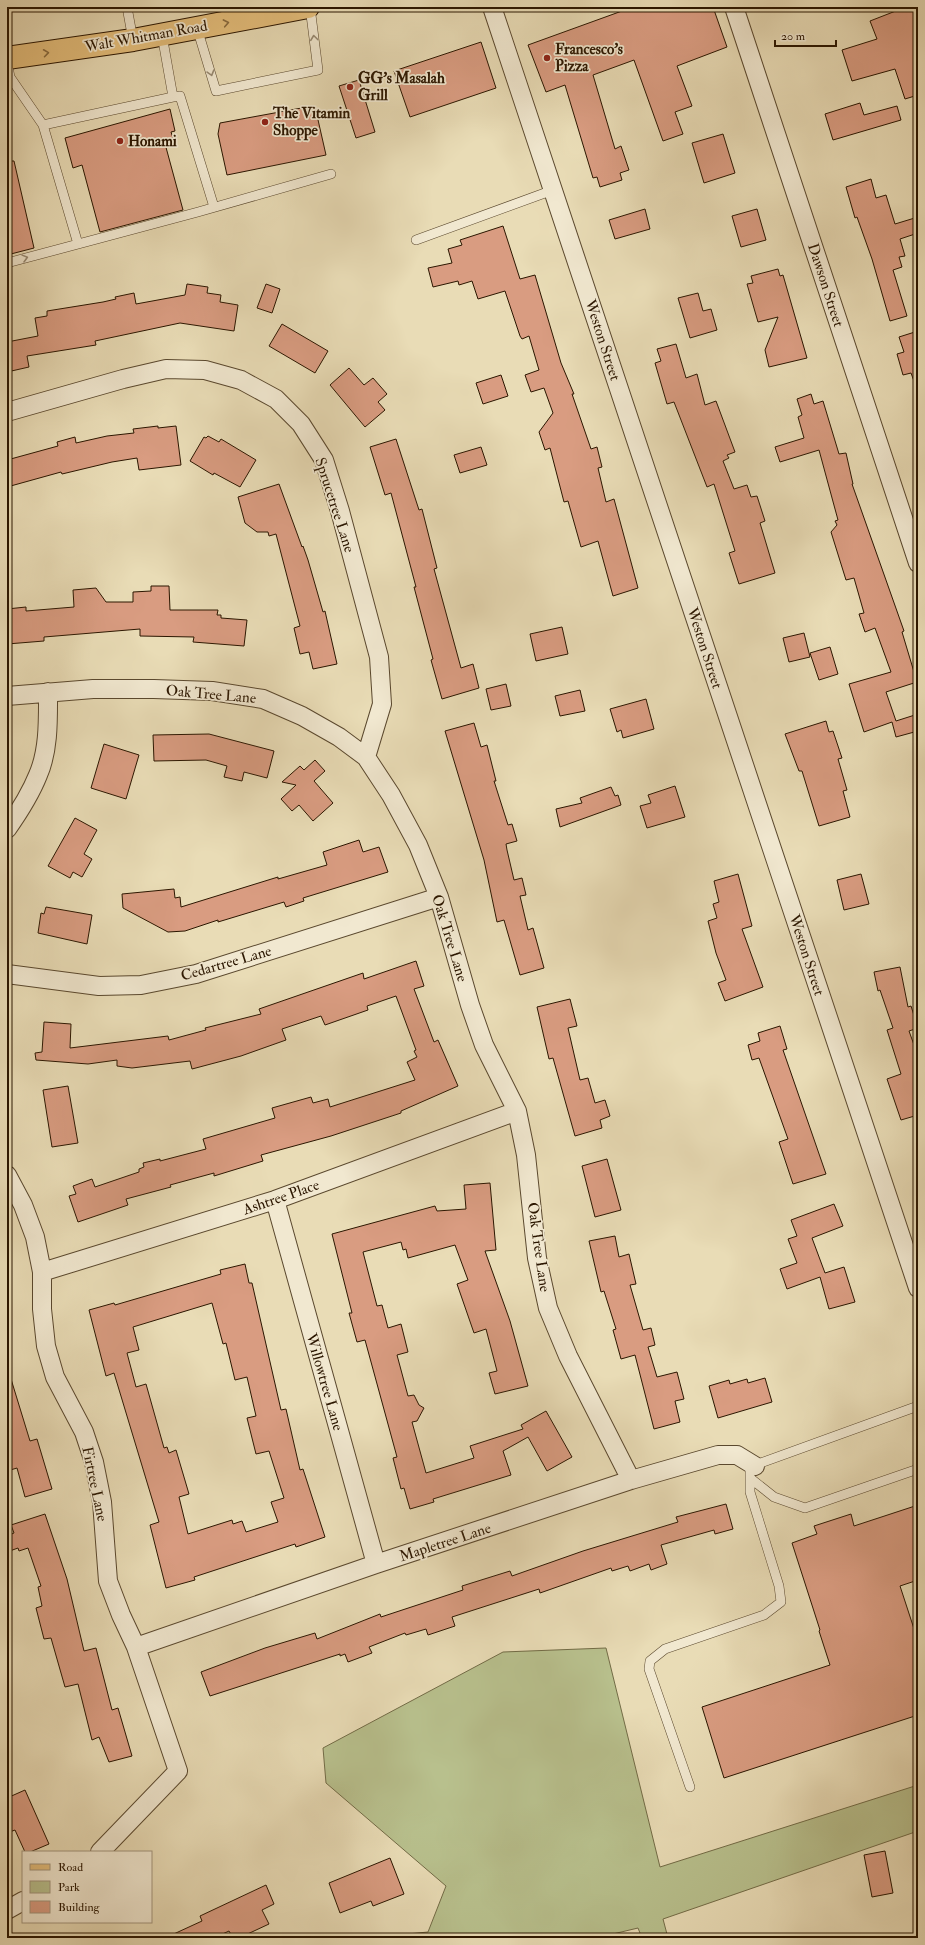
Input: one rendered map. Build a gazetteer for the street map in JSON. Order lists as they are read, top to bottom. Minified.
{"streets":{"main road":["Walt Whitman Road"],"street":["Dawson Street","Weston Street","Sprucetree Lane","Oak Tree Lane","Cedartree Lane","Ashtree Place","Willowtree Lane","Firtree Lane","Mapletree Lane"]},"crossings":[["Sprucetree Lane","Oak Tree Lane"],["Oak Tree Lane","Cedartree Lane"],["Oak Tree Lane","Ashtree Place"],["Oak Tree Lane","Mapletree Lane"],["Ashtree Place","Willowtree Lane"],["Ashtree Place","Firtree Lane"],["Willowtree Lane","Mapletree Lane"],["Firtree Lane","Mapletree Lane"]],"one_way":["Walt Whitman Road"],"places":["Francesco's Pizza","GG's Masalah Grill","The Vitamin Shoppe","Honami"],"legend":["Road","Park","Building"],"scale_bar":"20 m"}
